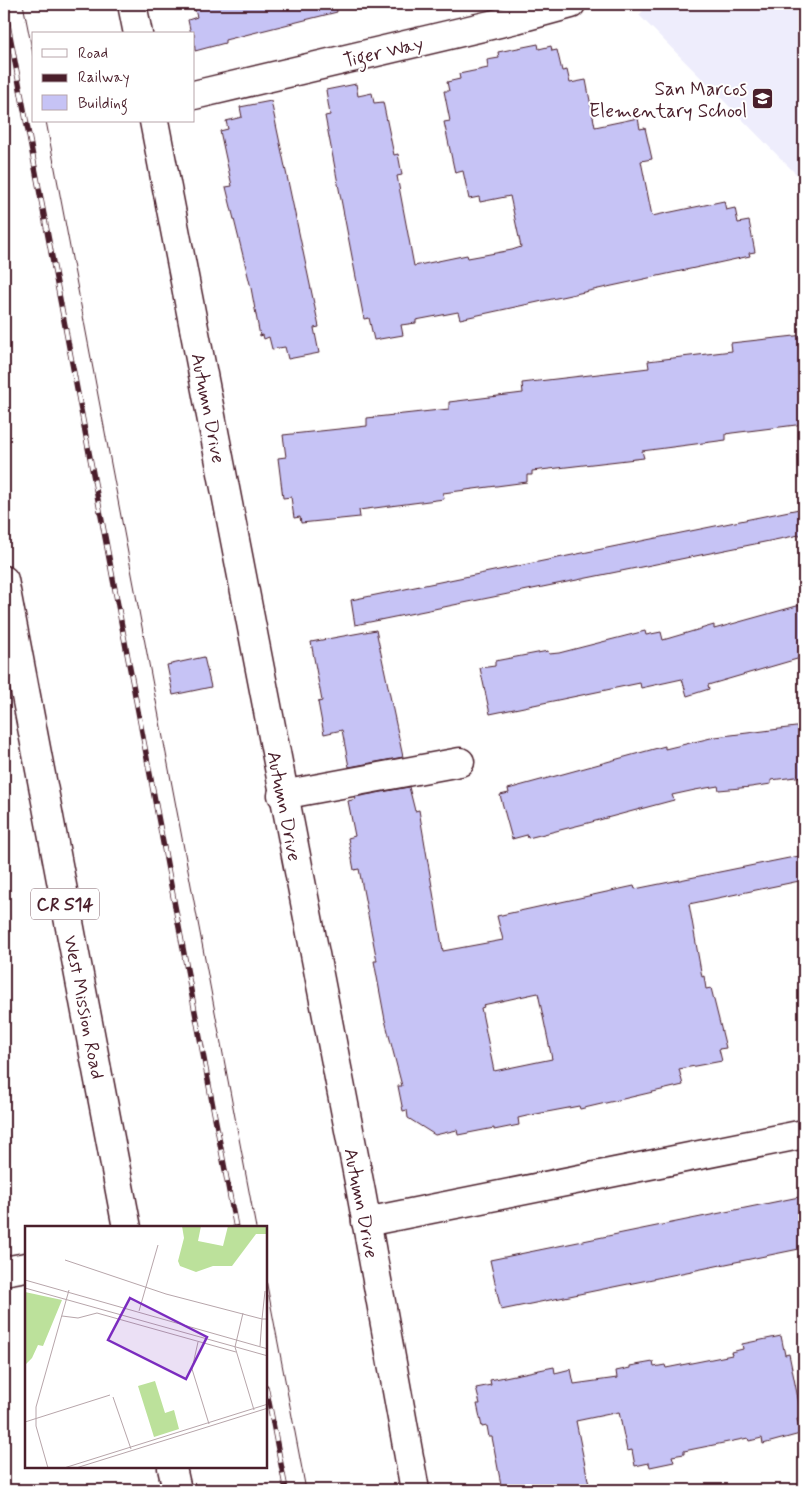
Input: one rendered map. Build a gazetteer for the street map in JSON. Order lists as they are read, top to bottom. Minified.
{"streets":{"street":["Tiger Way","Autumn Drive","CR S14","West Mission Road"]},"places":{"school or university":["San Marcos Elementary School"]},"legend":["Road","Railway","Building"]}
